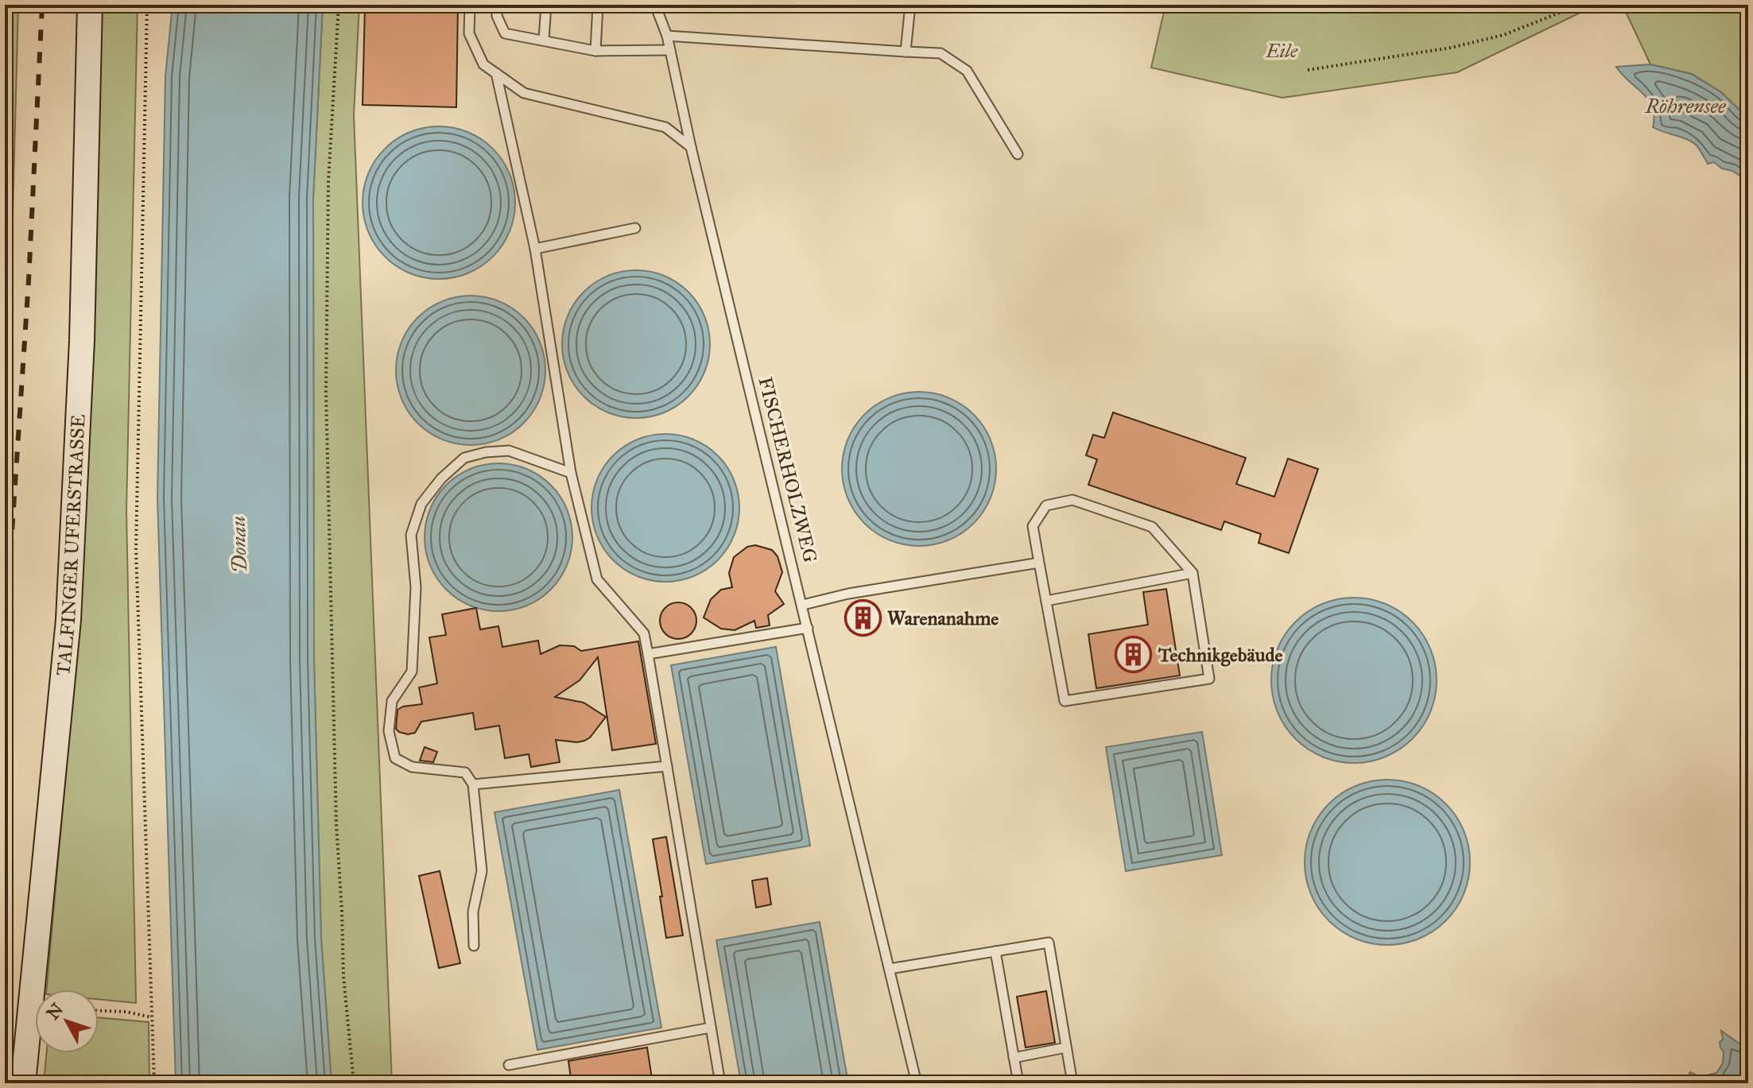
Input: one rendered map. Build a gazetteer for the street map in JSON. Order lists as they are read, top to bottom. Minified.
{"streets":{"street":["TALFINGER UFERSTRASSE"],"lane":["FISCHERHOLZWEG"]},"water":["Röhrensee","Donau"],"parks":["Eile"],"places":{"building":["Warenanahme","Technikgebäude"]},"north":"top left"}
